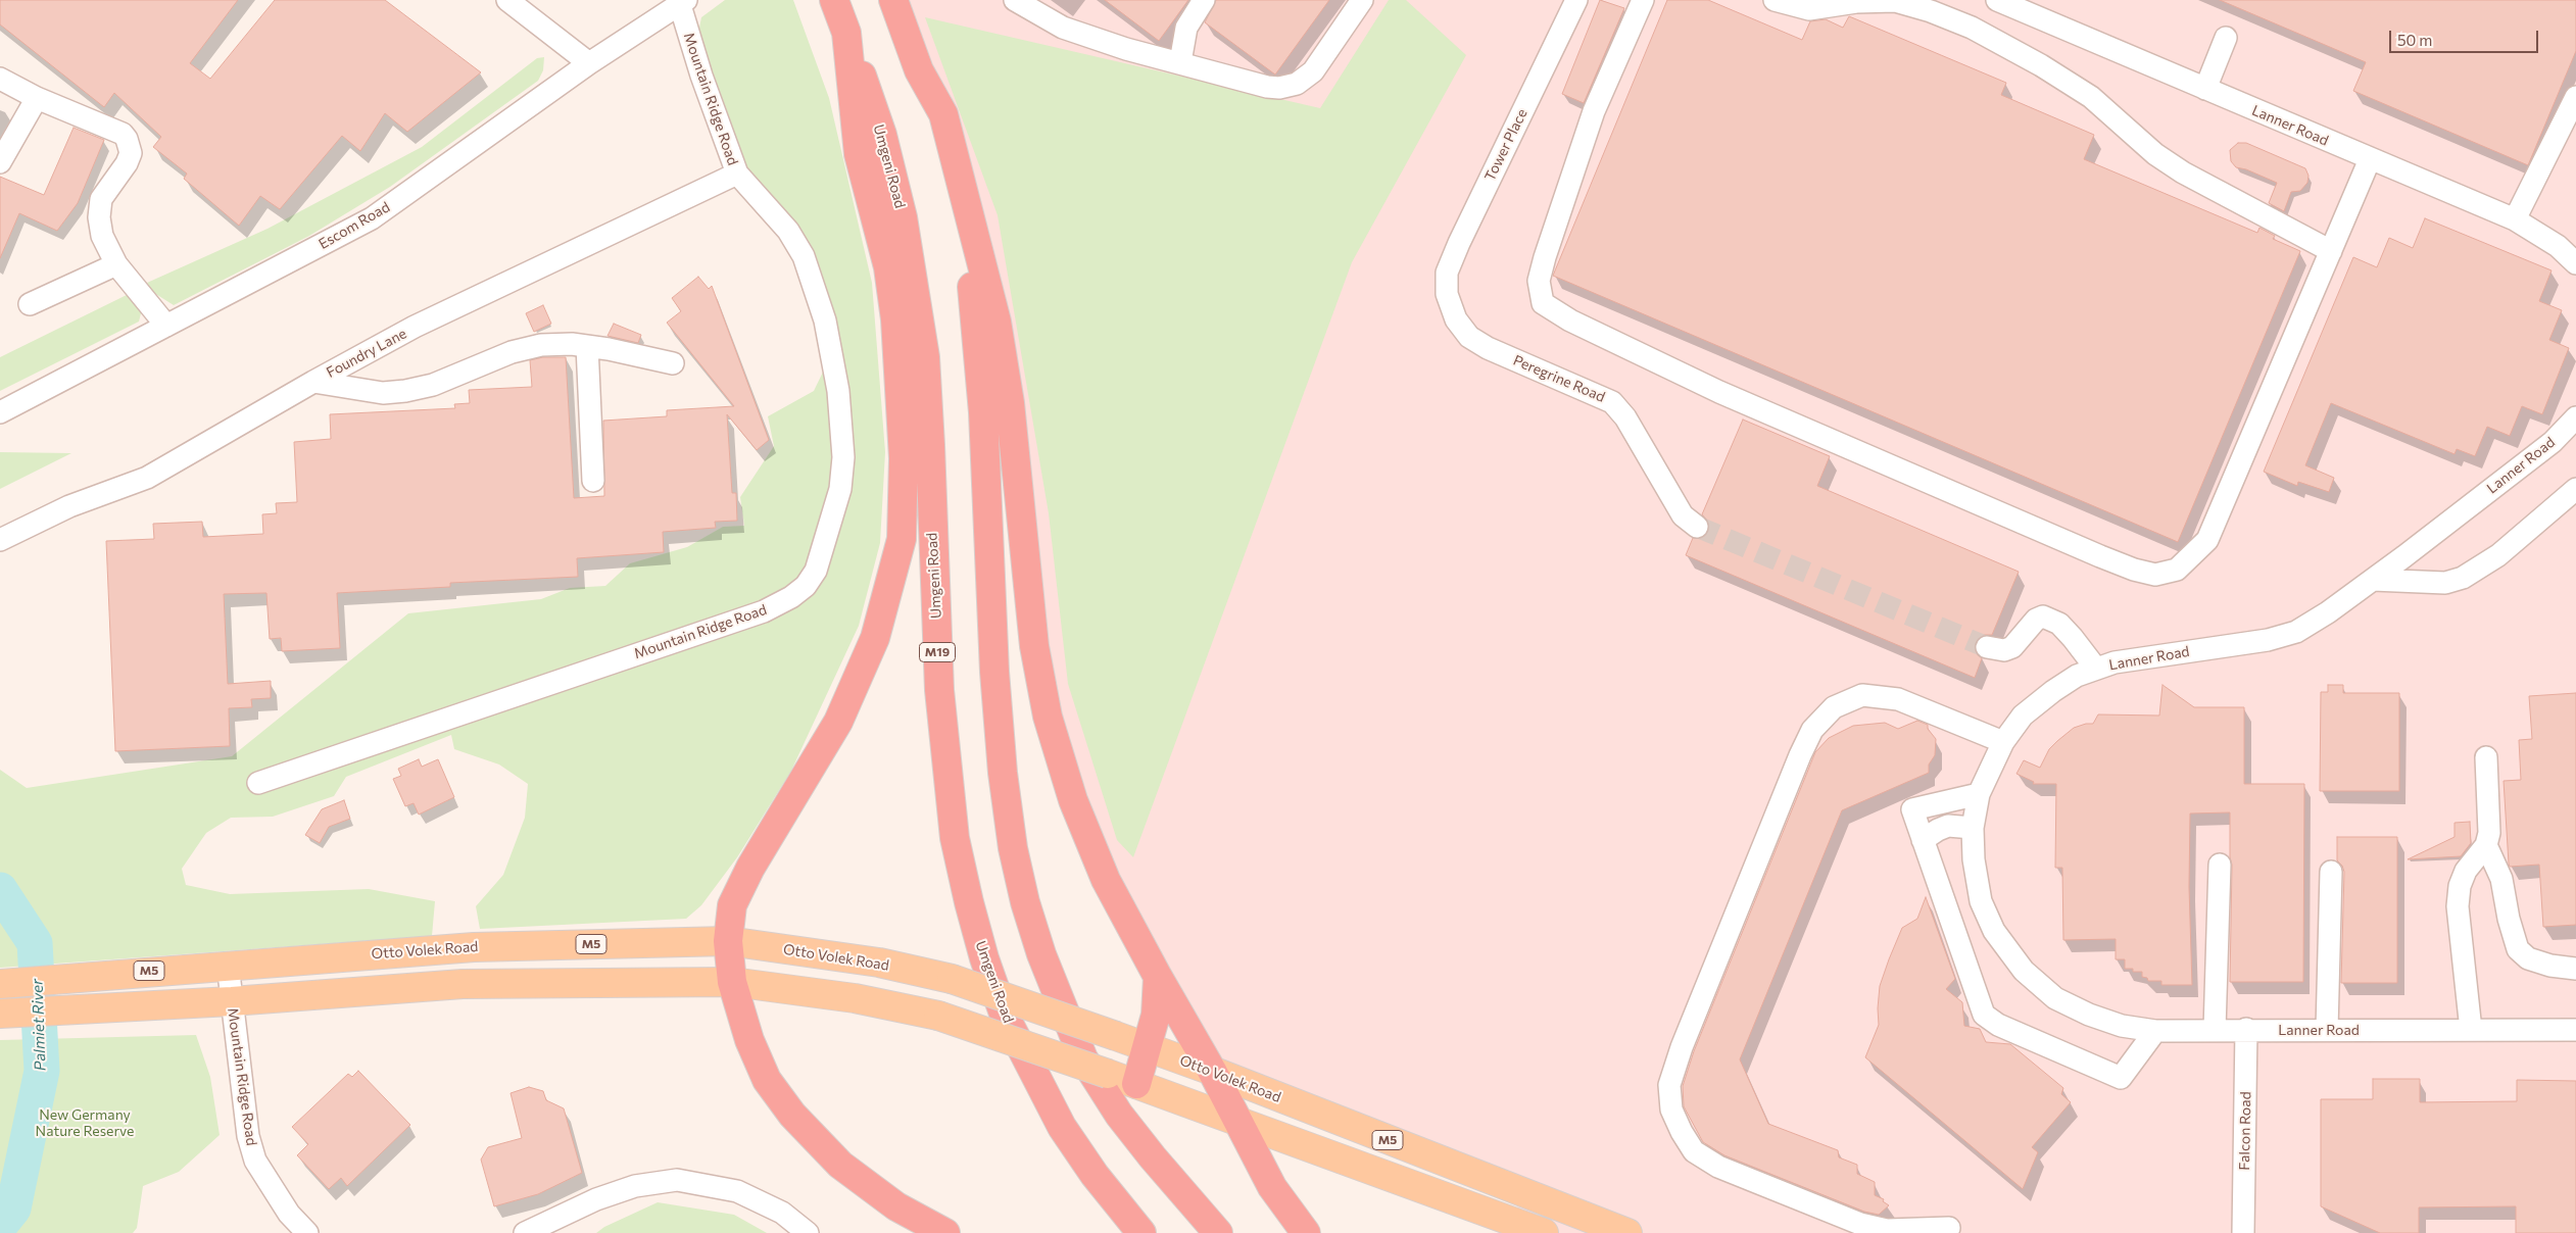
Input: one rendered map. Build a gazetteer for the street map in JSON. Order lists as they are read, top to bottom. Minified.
{"streets":{"highway":["Umgeni Road","M19"],"main road":["M5","Otto Volek Road"],"street":["Mountain Ridge Road","Lanner Road","Tower Place","Escom Road","Foundry Lane","Peregrine Road","Falcon Road"]},"crossings":[["Mountain Ridge Road","Escom Road"],["Mountain Ridge Road","Foundry Lane"],["Mountain Ridge Road","M5"],["Mountain Ridge Road","Otto Volek Road"],["Lanner Road","Falcon Road"],["Tower Place","Peregrine Road"],["Umgeni Road","M19"]],"water":["Palmiet River"],"parks":["New Germany Nature Reserve"],"scale_bar":"50 m"}
